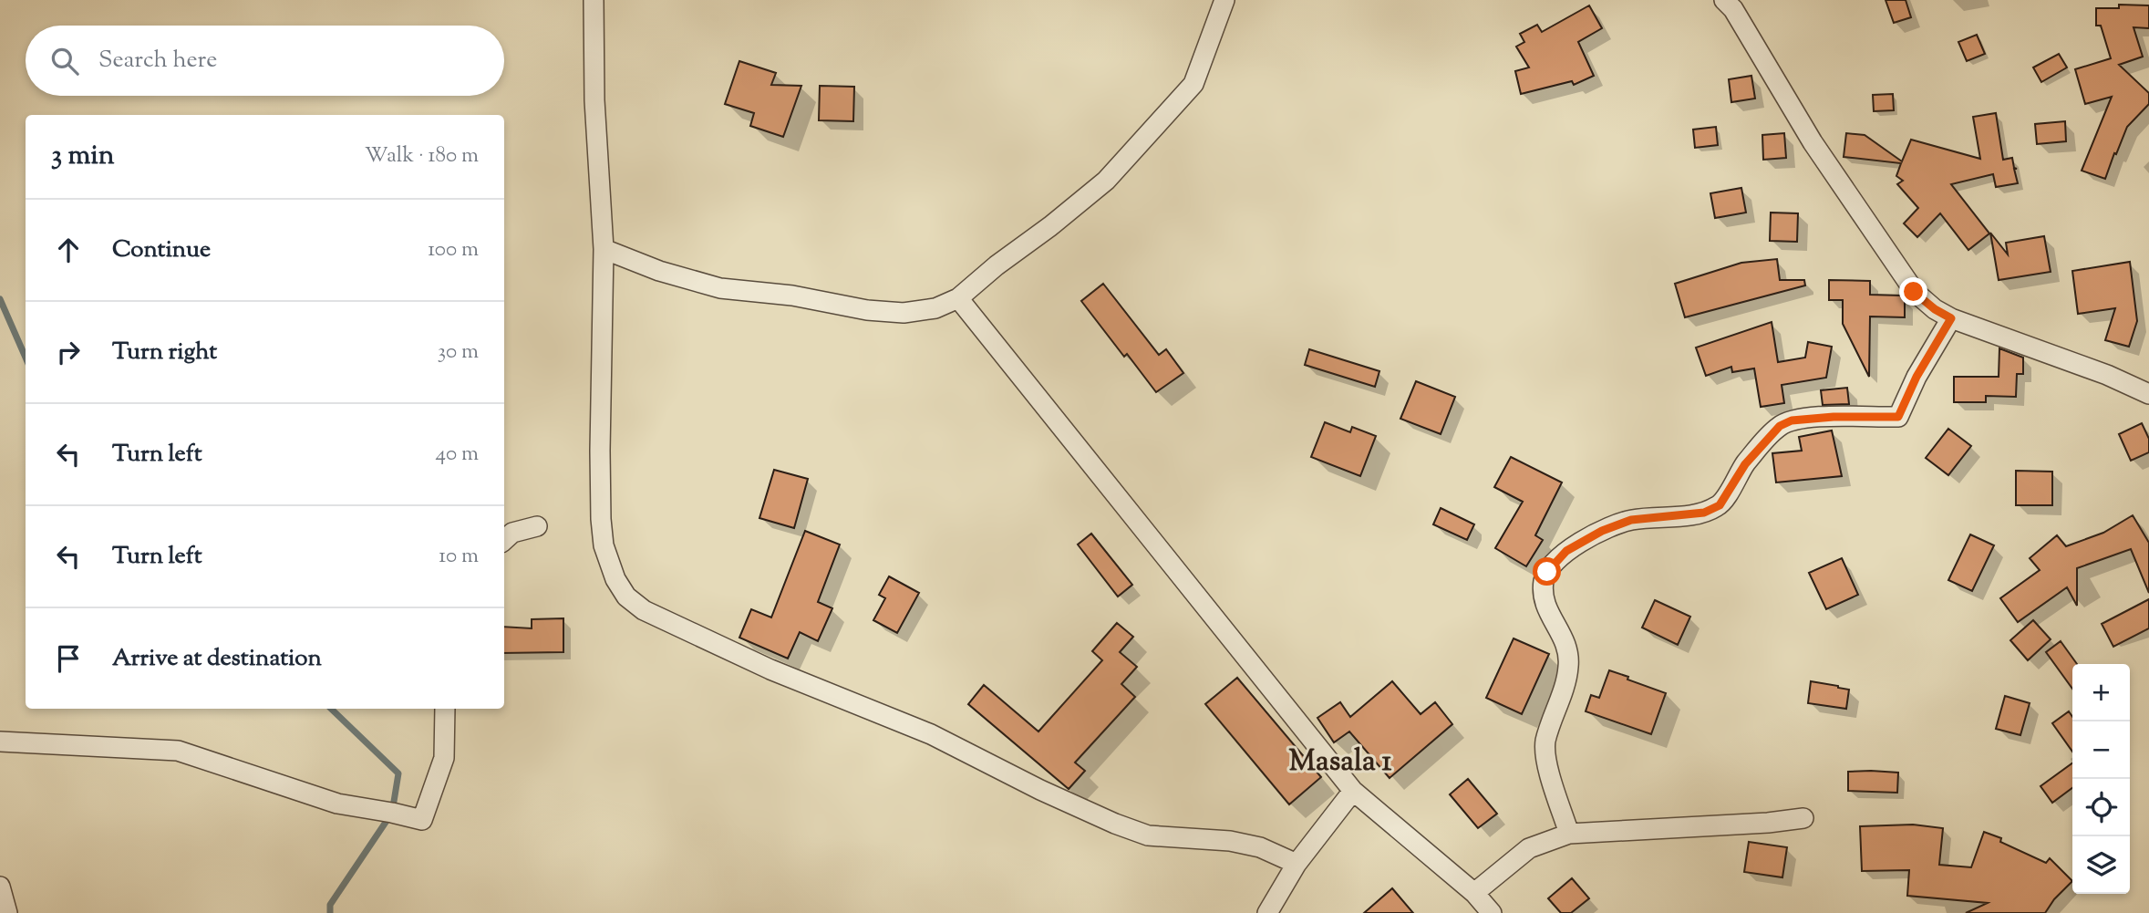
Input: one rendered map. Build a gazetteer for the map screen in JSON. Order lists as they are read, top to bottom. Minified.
{"districts":["Masala 1"],"page":{"search":"Search here","heading":["3 min","Walk · 180 m"],"list":[["Continue","100 m"],["Turn right","30 m"],["Turn left","40 m"],["Turn left","10 m"],"Arrive at destination"],"map_buttons":["+","−"]}}
